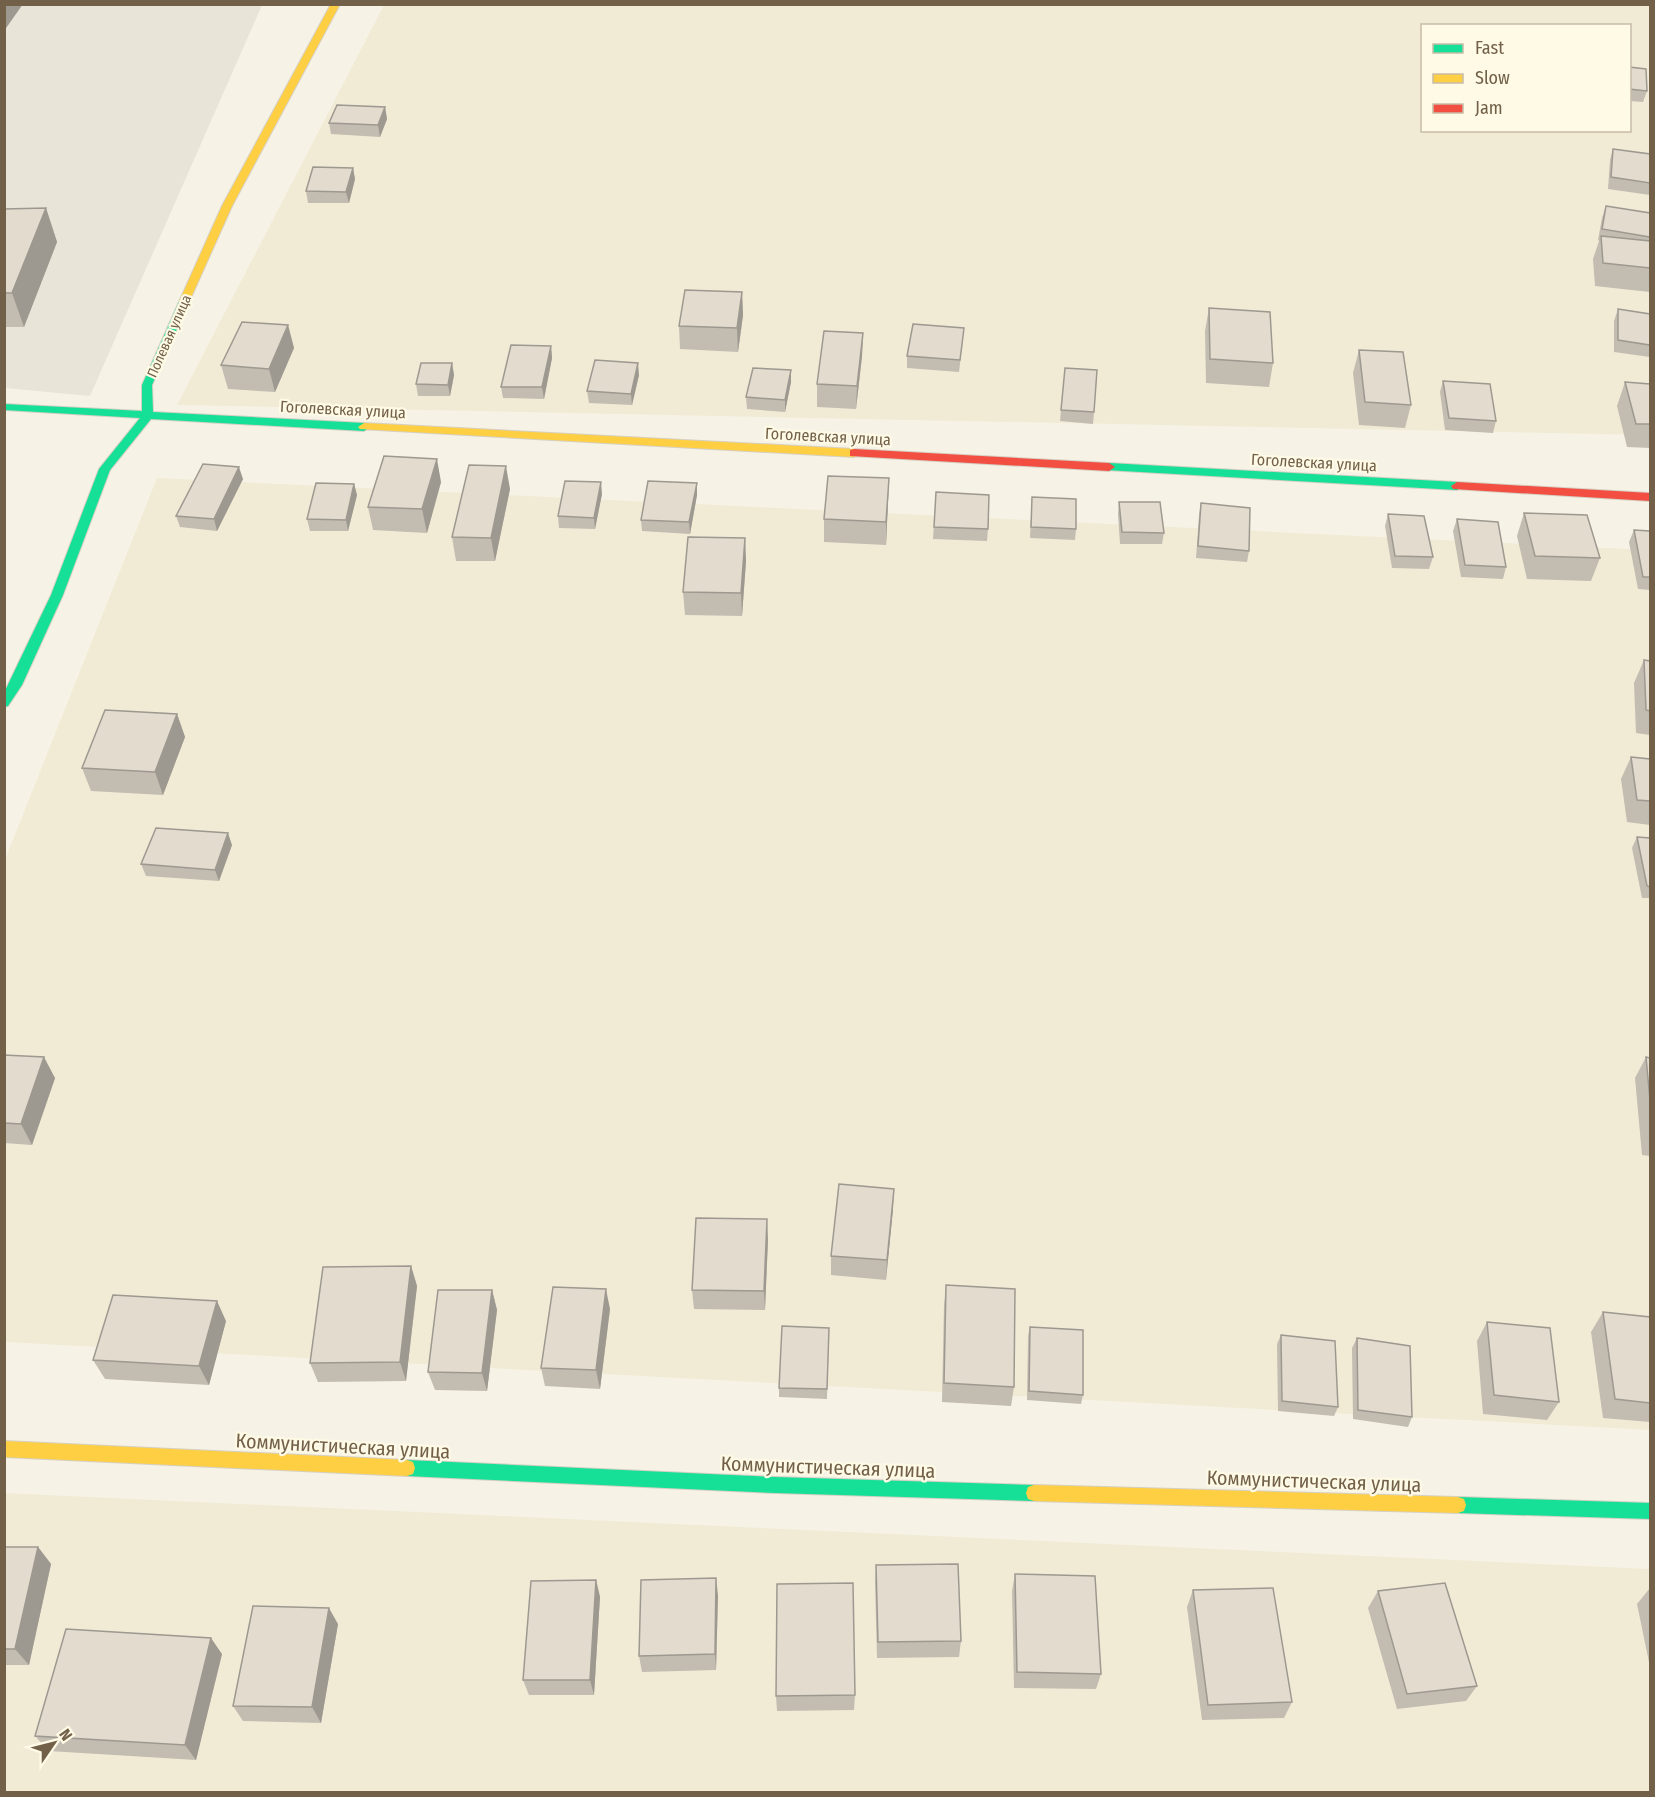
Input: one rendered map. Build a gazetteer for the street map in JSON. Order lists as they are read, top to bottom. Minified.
{"streets":{"street":["Полевая улица","Гоголевская улица","Коммунистическая улица"]},"crossings":[["Полевая улица","Гоголевская улица"]],"legend":["Fast","Slow","Jam"],"north":"top right"}
